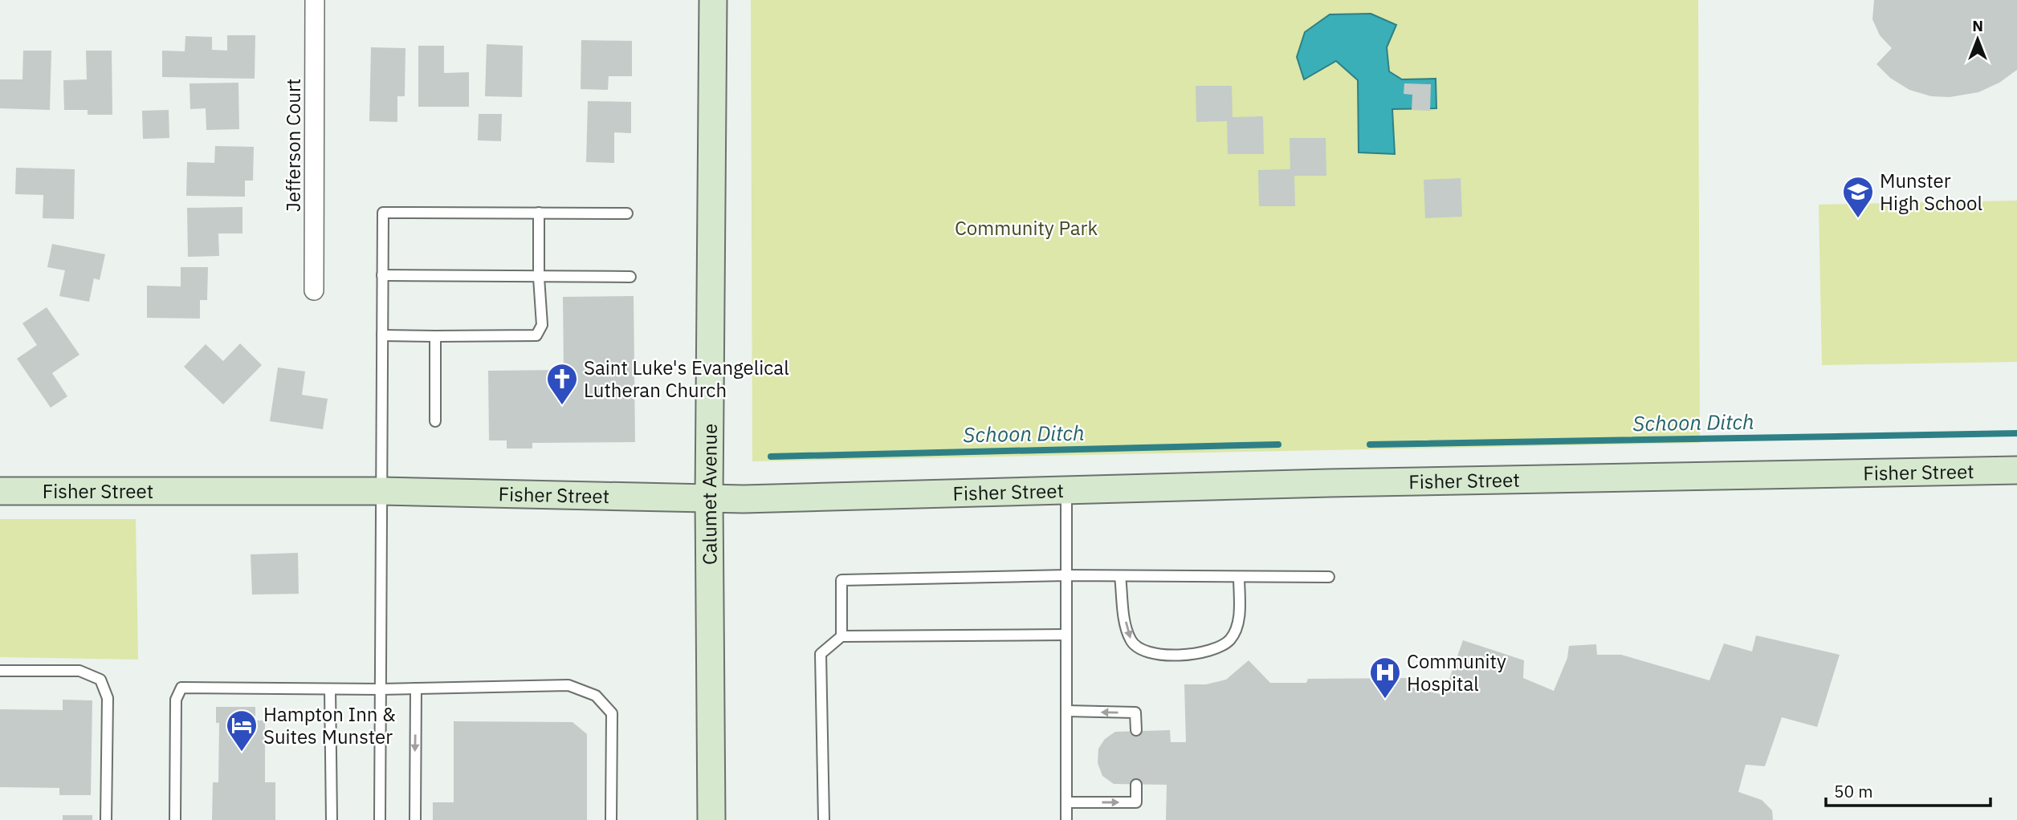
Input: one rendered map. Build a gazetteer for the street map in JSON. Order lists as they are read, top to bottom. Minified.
{"streets":{"street":["Jefferson Court","Fisher Street","Calumet Avenue"]},"crossings":[["Fisher Street","Calumet Avenue"]],"water":["Schoon Ditch"],"parks":["Community Park"],"places":{"school or university":["Munster High School"],"church":["Saint Luke's Evangelical Lutheran Church"],"hospital":["Community Hospital"],"hotel":["Hampton Inn & Suites Munster"]},"scale_bar":"50 m","north":"top"}
